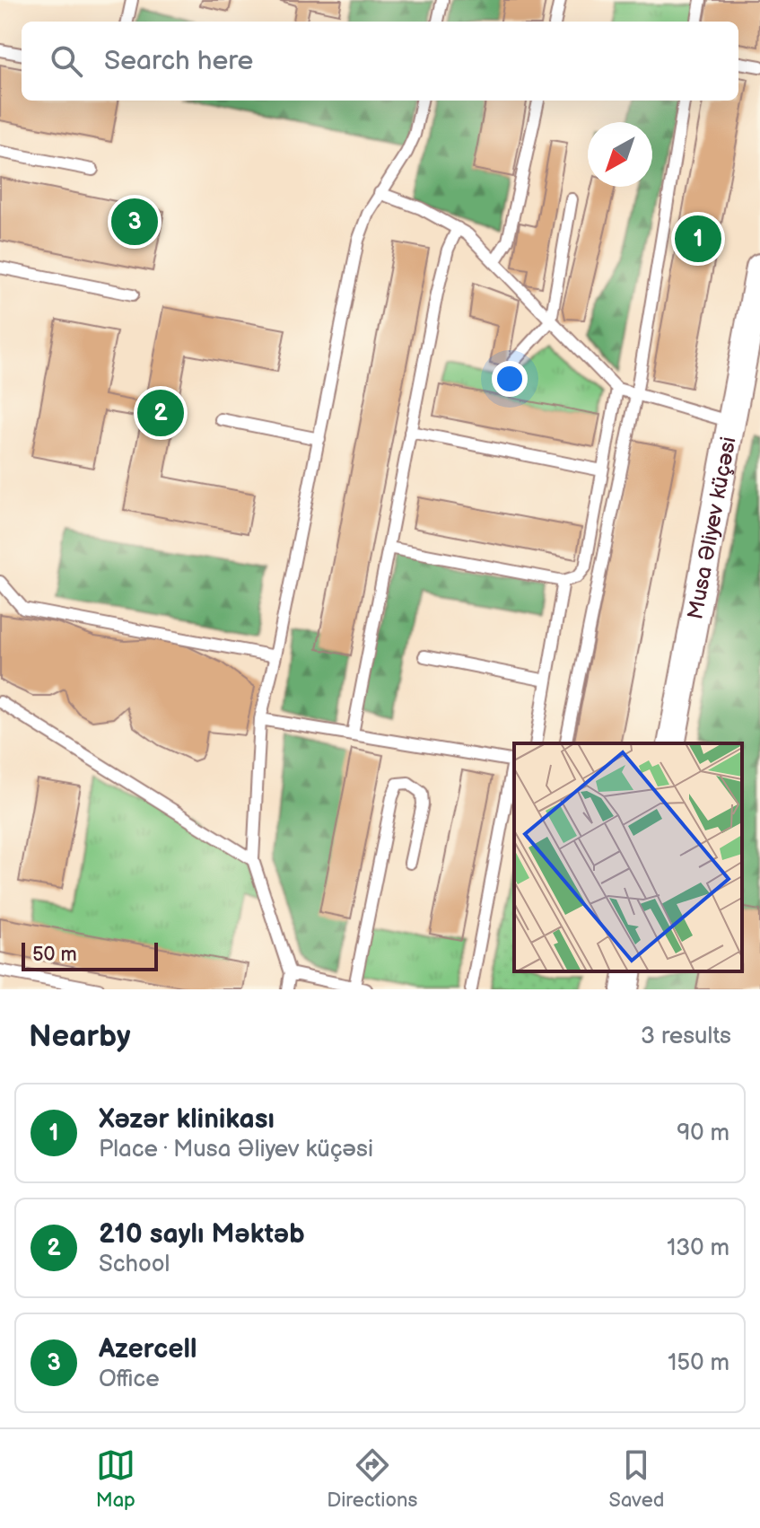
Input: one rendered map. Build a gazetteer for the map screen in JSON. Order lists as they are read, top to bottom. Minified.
{"streets":{"street":["Musa Əliyev küçəsi"]},"scale_bar":"50 m","north":"bottom left","page":{"search":"Search here","pins":["3","1","2"],"scale":"50 m","heading":["Nearby","3 results"],"list":[{"mark":"1","name":"Xəzər klinikası","note":"Place · Musa Əliyev küçəsi","value":"90 m"},{"mark":"2","name":"210 saylı Məktəb","note":"School","value":"130 m"},{"mark":"3","name":"Azercell","note":"Office","value":"150 m"}],"nav":["Map","Directions","Saved"]}}
